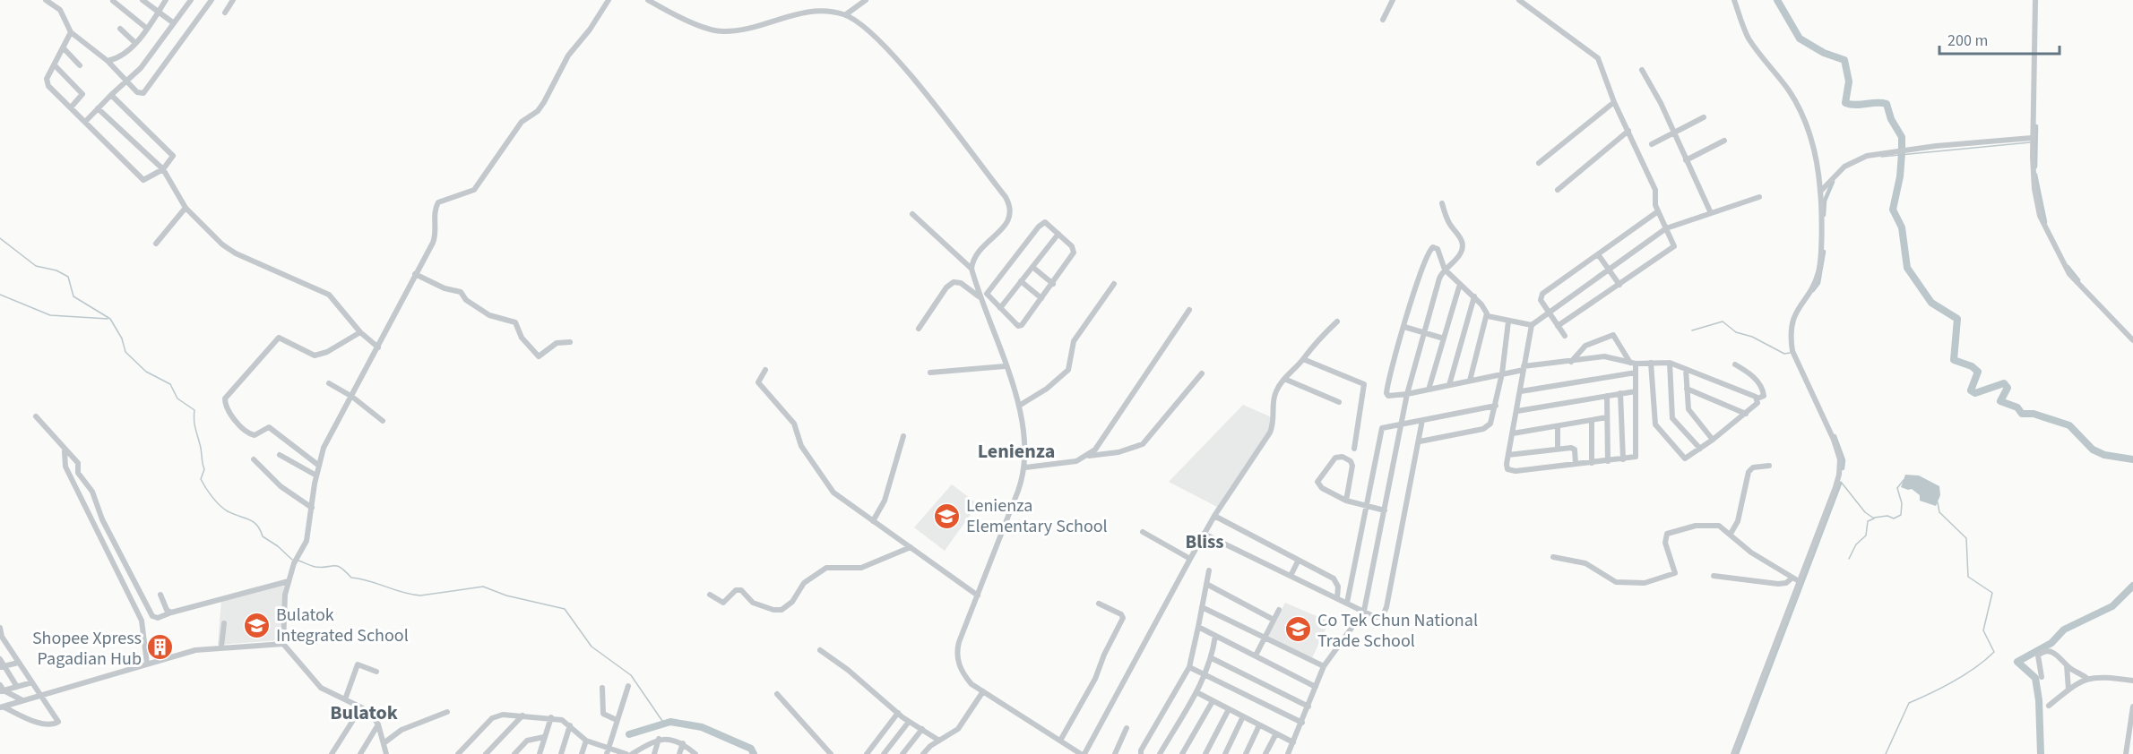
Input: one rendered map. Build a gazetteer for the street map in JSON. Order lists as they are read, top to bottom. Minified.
{"districts":["Lenienza","Bliss","Bulatok"],"places":{"school or university":["Lenienza Elementary School","Bulatok Integrated School","Co Tek Chun National Trade School"],"building":["Shopee Xpress Pagadian Hub"]},"scale_bar":"200 m"}
